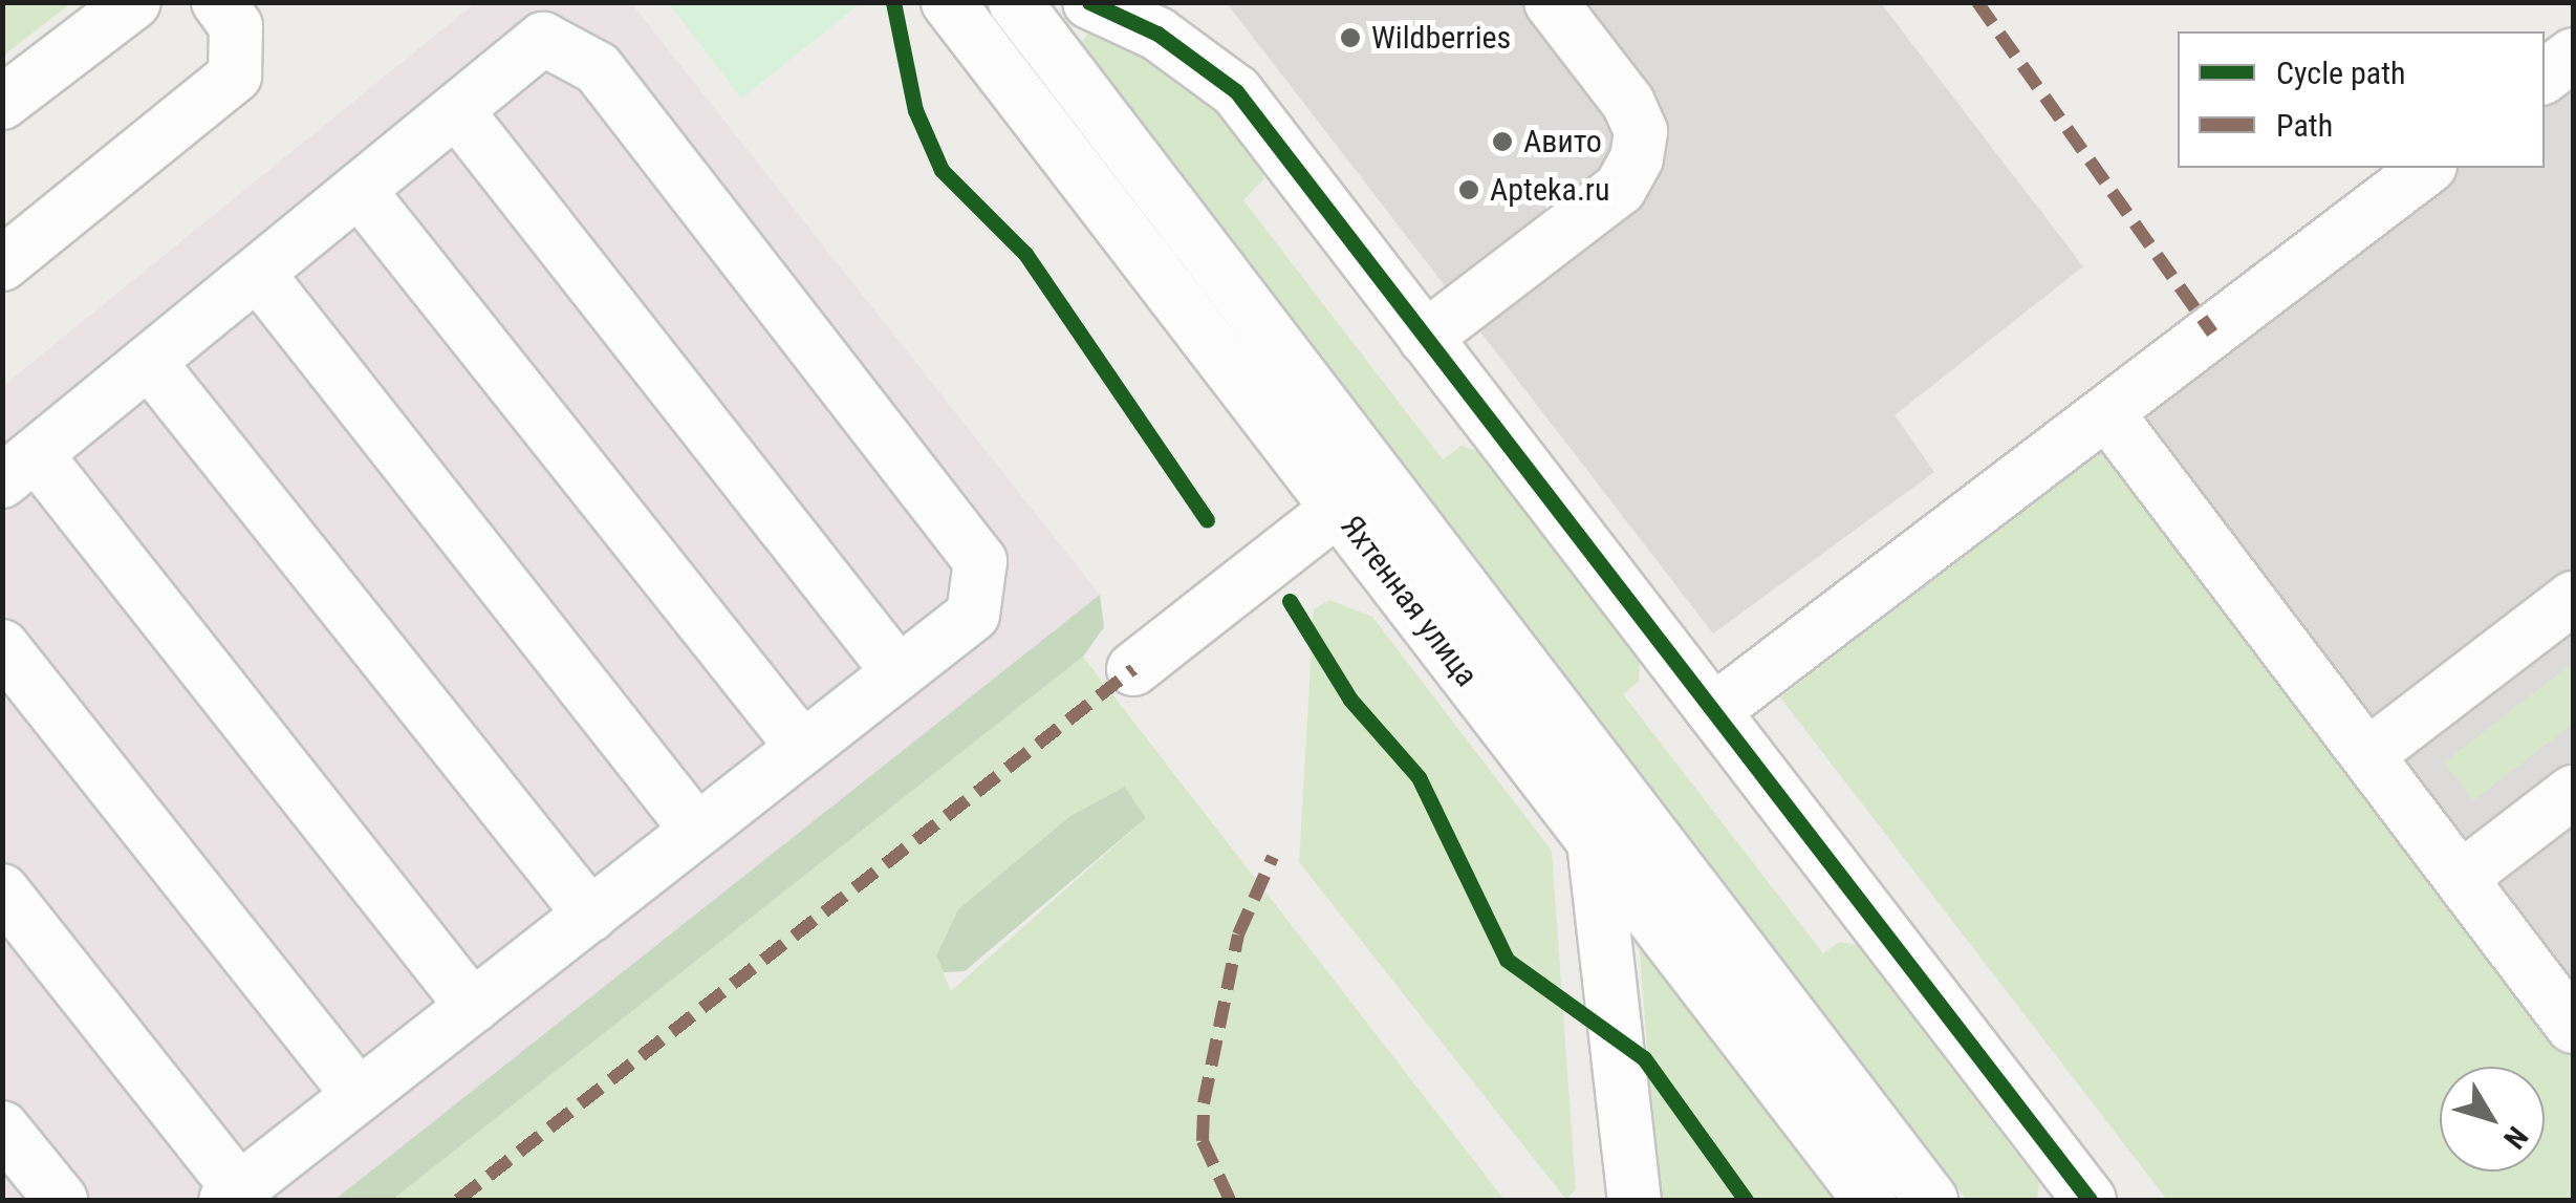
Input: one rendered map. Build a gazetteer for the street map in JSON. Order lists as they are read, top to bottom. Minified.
{"streets":{"street":["Яхтенная улица"]},"places":["Wildberries","Авито","Apteka.ru"],"legend":["Cycle path","Path"],"north":"bottom right"}
